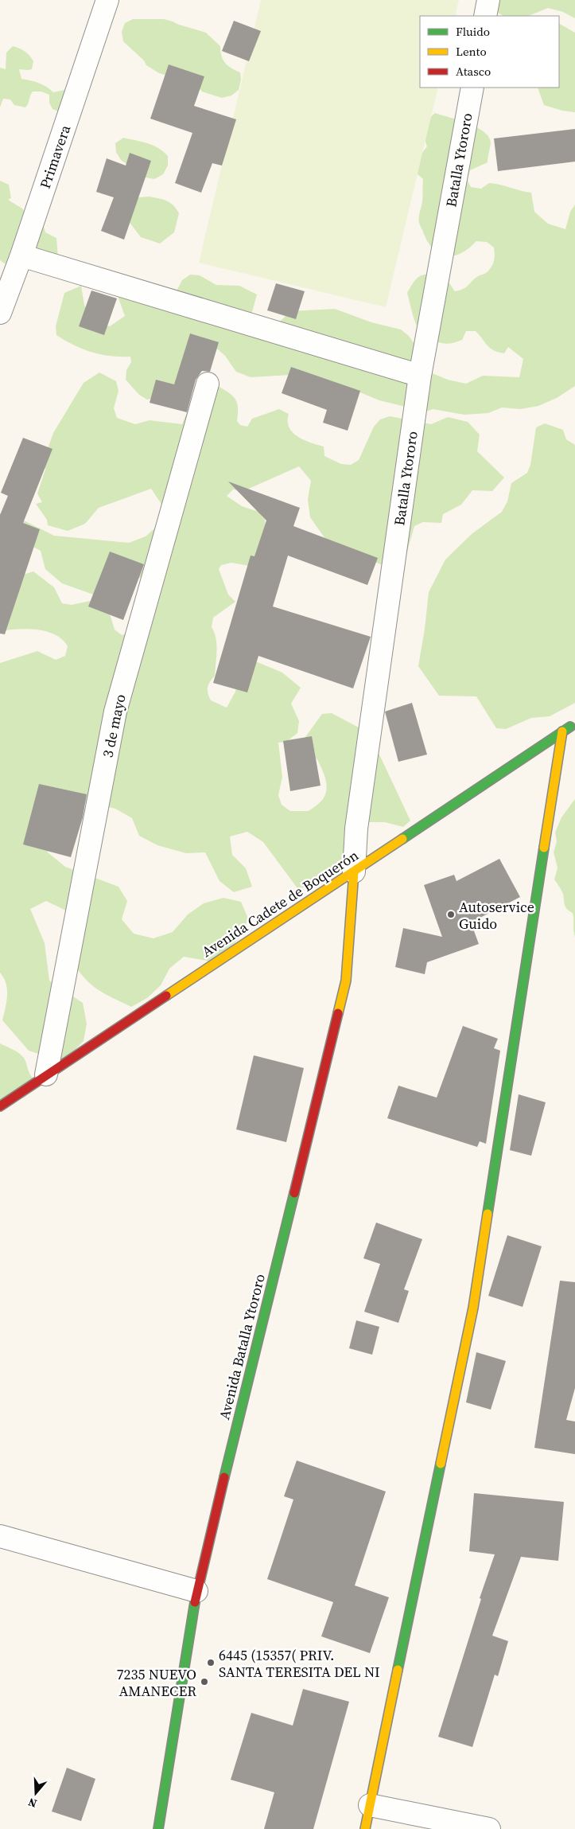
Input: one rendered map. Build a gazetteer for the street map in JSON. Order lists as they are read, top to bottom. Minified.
{"streets":{"street":["Primavera","Batalla Ytororo","3 de mayo","Avenida Cadete de Boquerón","Avenida Batalla Ytororo"]},"crossings":[["Batalla Ytororo","Avenida Cadete de Boquerón"],["Batalla Ytororo","Avenida Batalla Ytororo"],["3 de mayo","Avenida Cadete de Boquerón"],["Avenida Cadete de Boquerón","Avenida Batalla Ytororo"]],"places":["Autoservice Guido","6445 (15357( PRIV. SANTA TERESITA DEL NI","7235 NUEVO AMANECER"],"legend":["Fluido","Lento","Atasco"],"north":"bottom"}
